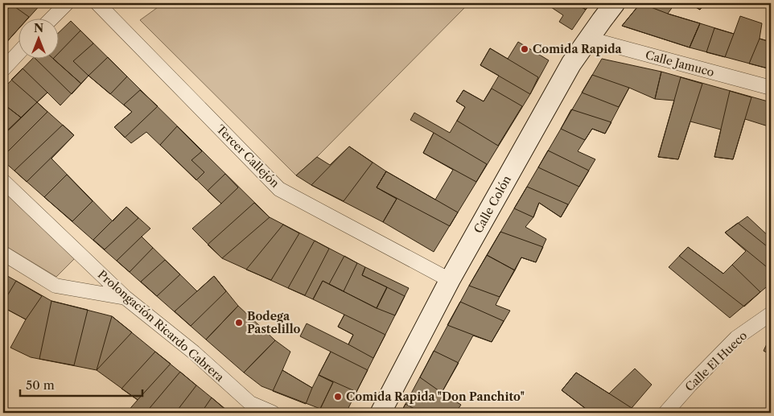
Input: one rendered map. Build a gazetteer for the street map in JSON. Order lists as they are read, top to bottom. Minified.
{"streets":{"street":["Calle Jamuco","Tercer Callejón","Calle Colón","Prolongación Ricardo Cabrera","Calle El Hueco"]},"crossings":[["Calle Jamuco","Calle Colón"],["Tercer Callejón","Calle Colón"]],"places":["Comida Rapida","Bodega Pastelillo","Comida Rapida \"Don Panchito\""],"scale_bar":"50 m","north":"top"}
